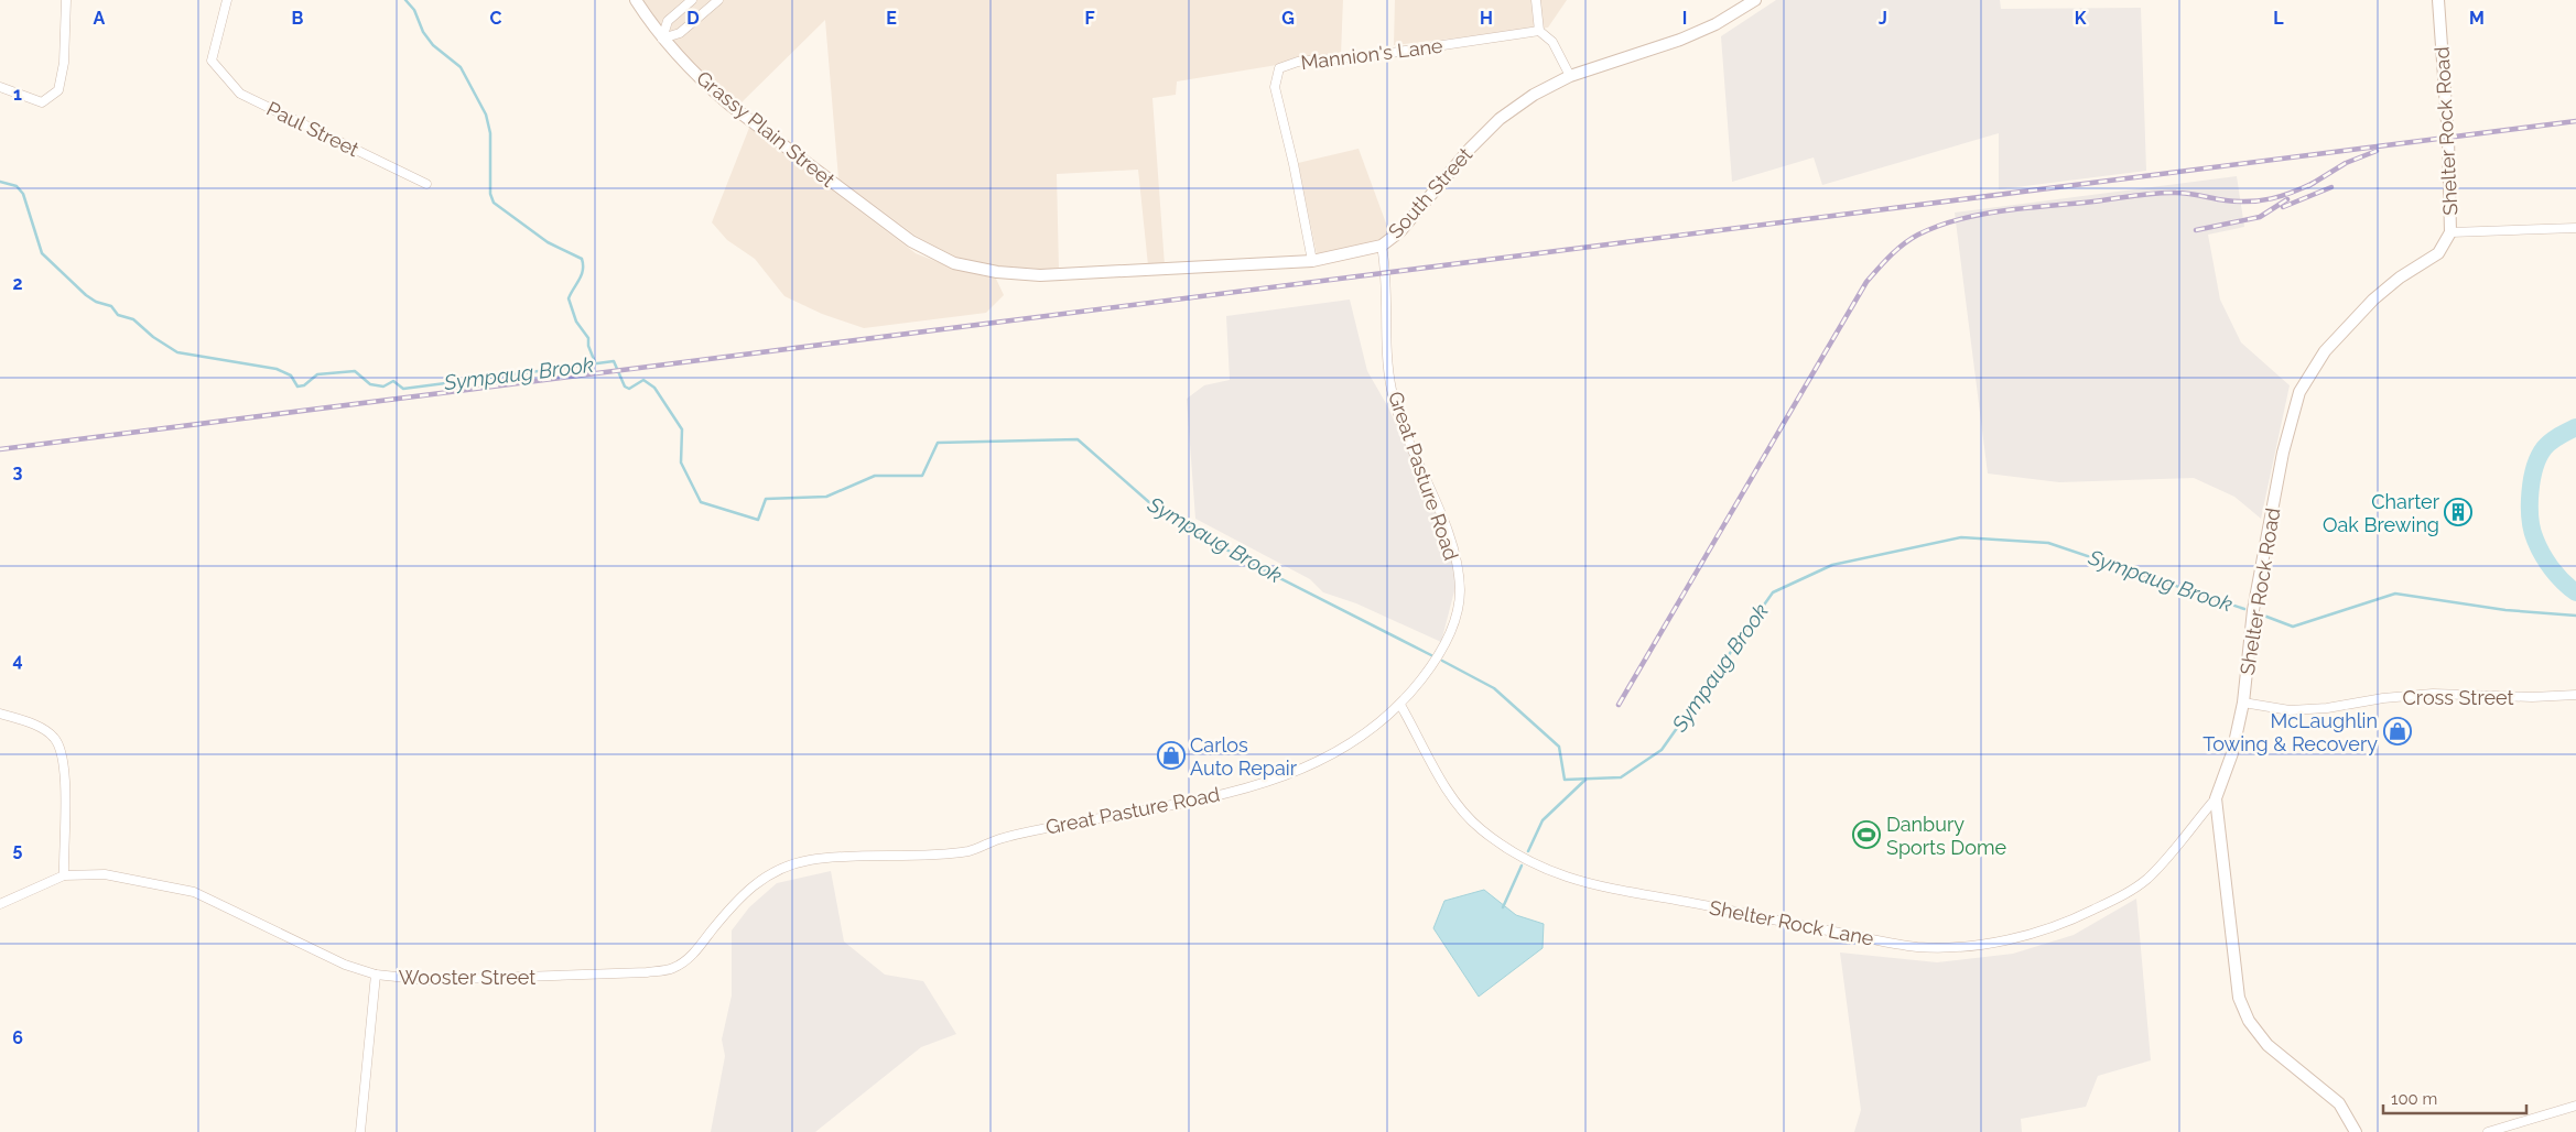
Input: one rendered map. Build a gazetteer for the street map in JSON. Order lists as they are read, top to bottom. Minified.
{"streets":{"main road":["Grassy Plain Street","Shelter Rock Road","South Street"],"street":["Mannion's Lane","Paul Street","Great Pasture Road","Cross Street","Shelter Rock Lane","Wooster Street"]},"crossings":[["Mannion's Lane","South Street"],["Grassy Plain Street","South Street"],["Shelter Rock Road","Cross Street"],["Shelter Rock Road","Shelter Rock Lane"],["South Street","Great Pasture Road"],["Great Pasture Road","Shelter Rock Lane"],["Great Pasture Road","Wooster Street"]],"water":["Sympaug Brook"],"places":{"building":["Charter Oak Brewing"],"shop":["McLaughlin Towing & Recovery","Carlos Auto Repair"],"sports":["Danbury Sports Dome"]},"scale_bar":"100 m","grid":{"columns":["A","B","C","D","E","F","G","H","I","J","K","L","M"],"rows":["1","2","3","4","5","6"]}}
